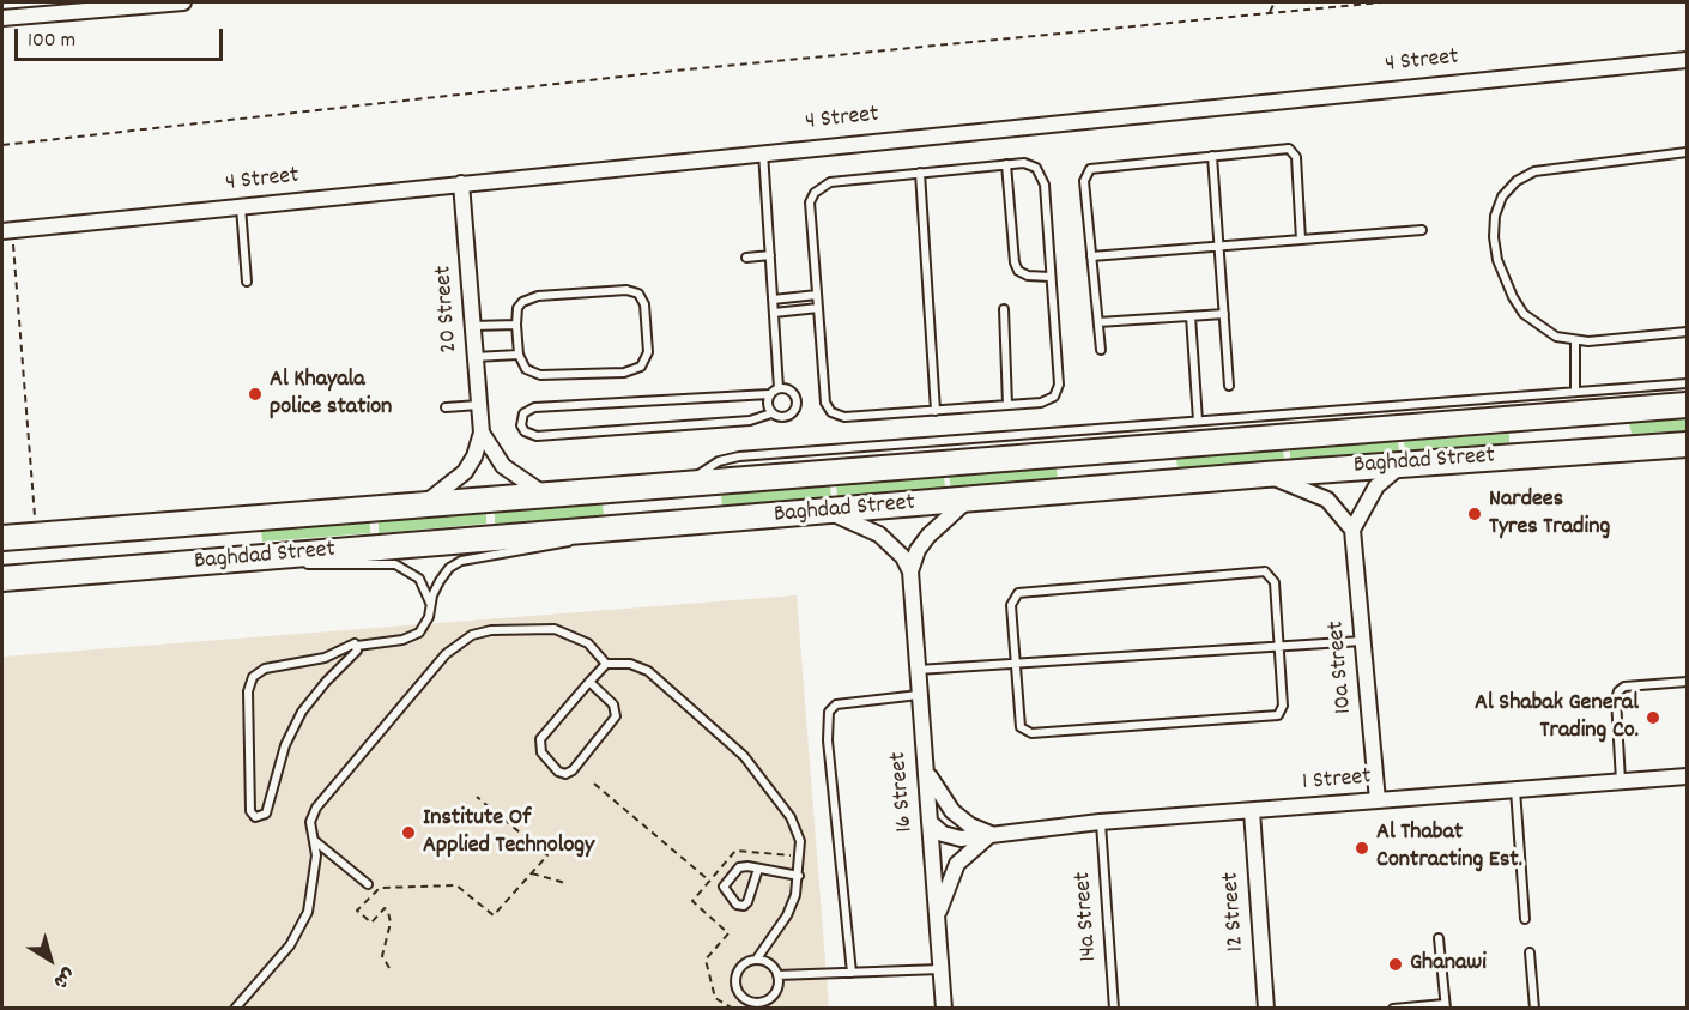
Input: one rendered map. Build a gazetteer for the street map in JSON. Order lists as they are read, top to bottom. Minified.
{"streets":{"main road":["Baghdad Street"],"street":["4 Street","20 Street","10a Street","1 Street","16 Street","12 Street"],"lane":["14a Street"]},"crossings":[["4 Street","20 Street"],["20 Street","Baghdad Street"],["Baghdad Street","16 Street"],["10a Street","1 Street"],["1 Street","16 Street"],["1 Street","12 Street"],["1 Street","14a Street"]],"places":["Al Khayala police station","Nardees Tyres Trading","Al Shabak General Trading Co.","Institute Of Applied Technology","Al Thabat Contracting Est.","Ghanawi"],"scale_bar":"100 m","north":"bottom right"}
